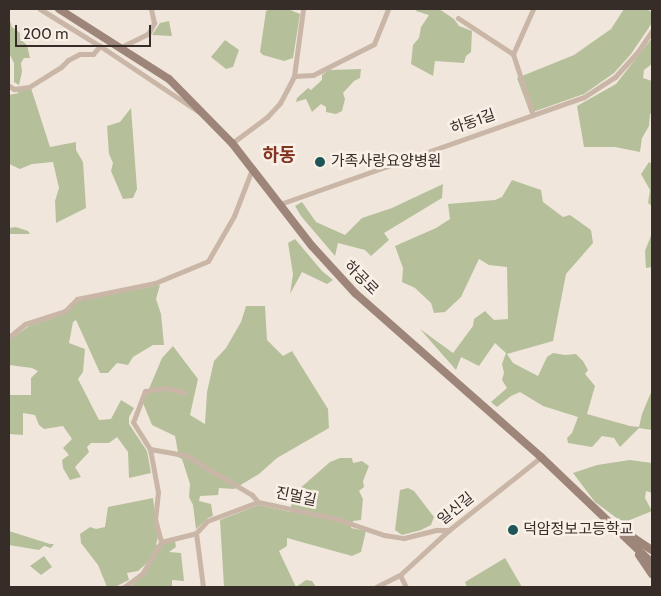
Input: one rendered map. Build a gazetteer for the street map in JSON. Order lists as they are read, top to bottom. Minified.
{"streets":{"main road":["하공로"],"street":["하동1길","진멀길","일신길"]},"crossings":[["하동1길","하공로"],["하공로","일신길"],["진멀길","일신길"]],"districts":["하동"],"places":["가족사랑요양병원","덕암정보고등학교"],"scale_bar":"200 m"}
